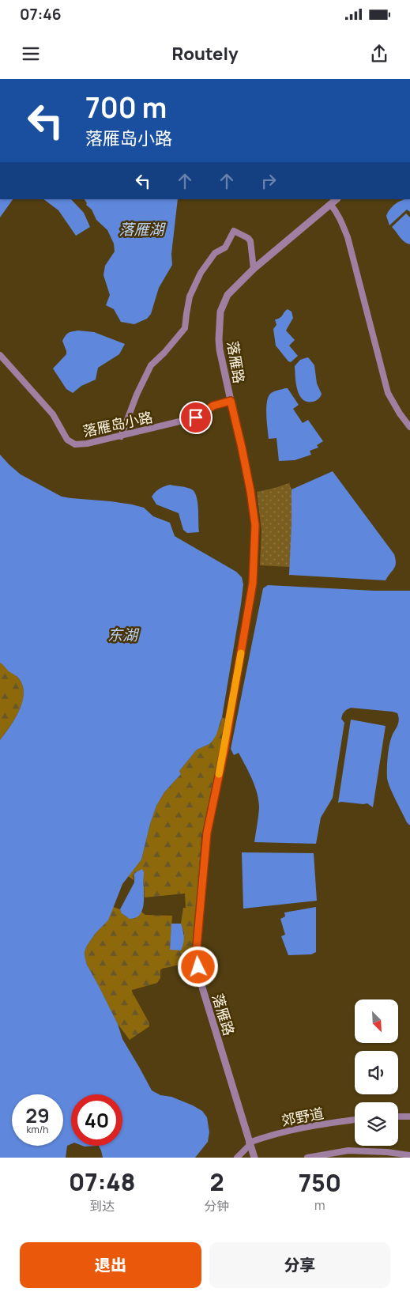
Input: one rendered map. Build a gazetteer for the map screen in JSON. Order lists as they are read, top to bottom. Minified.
{"streets":{"street":["落雁路","落雁岛小路","郊野道"]},"crossings":[["落雁路","落雁岛小路"],["落雁路","郊野道"]],"water":["落雁湖","东湖"],"north":"bottom right","page":{"status":"07:46","header":"Routely","turn":["700 m","落雁岛小路"],"speed":"29 km/h","limit":"40","eta":["07:48","到达","2","分钟","750","m"],"buttons":["退出","分享"]}}
